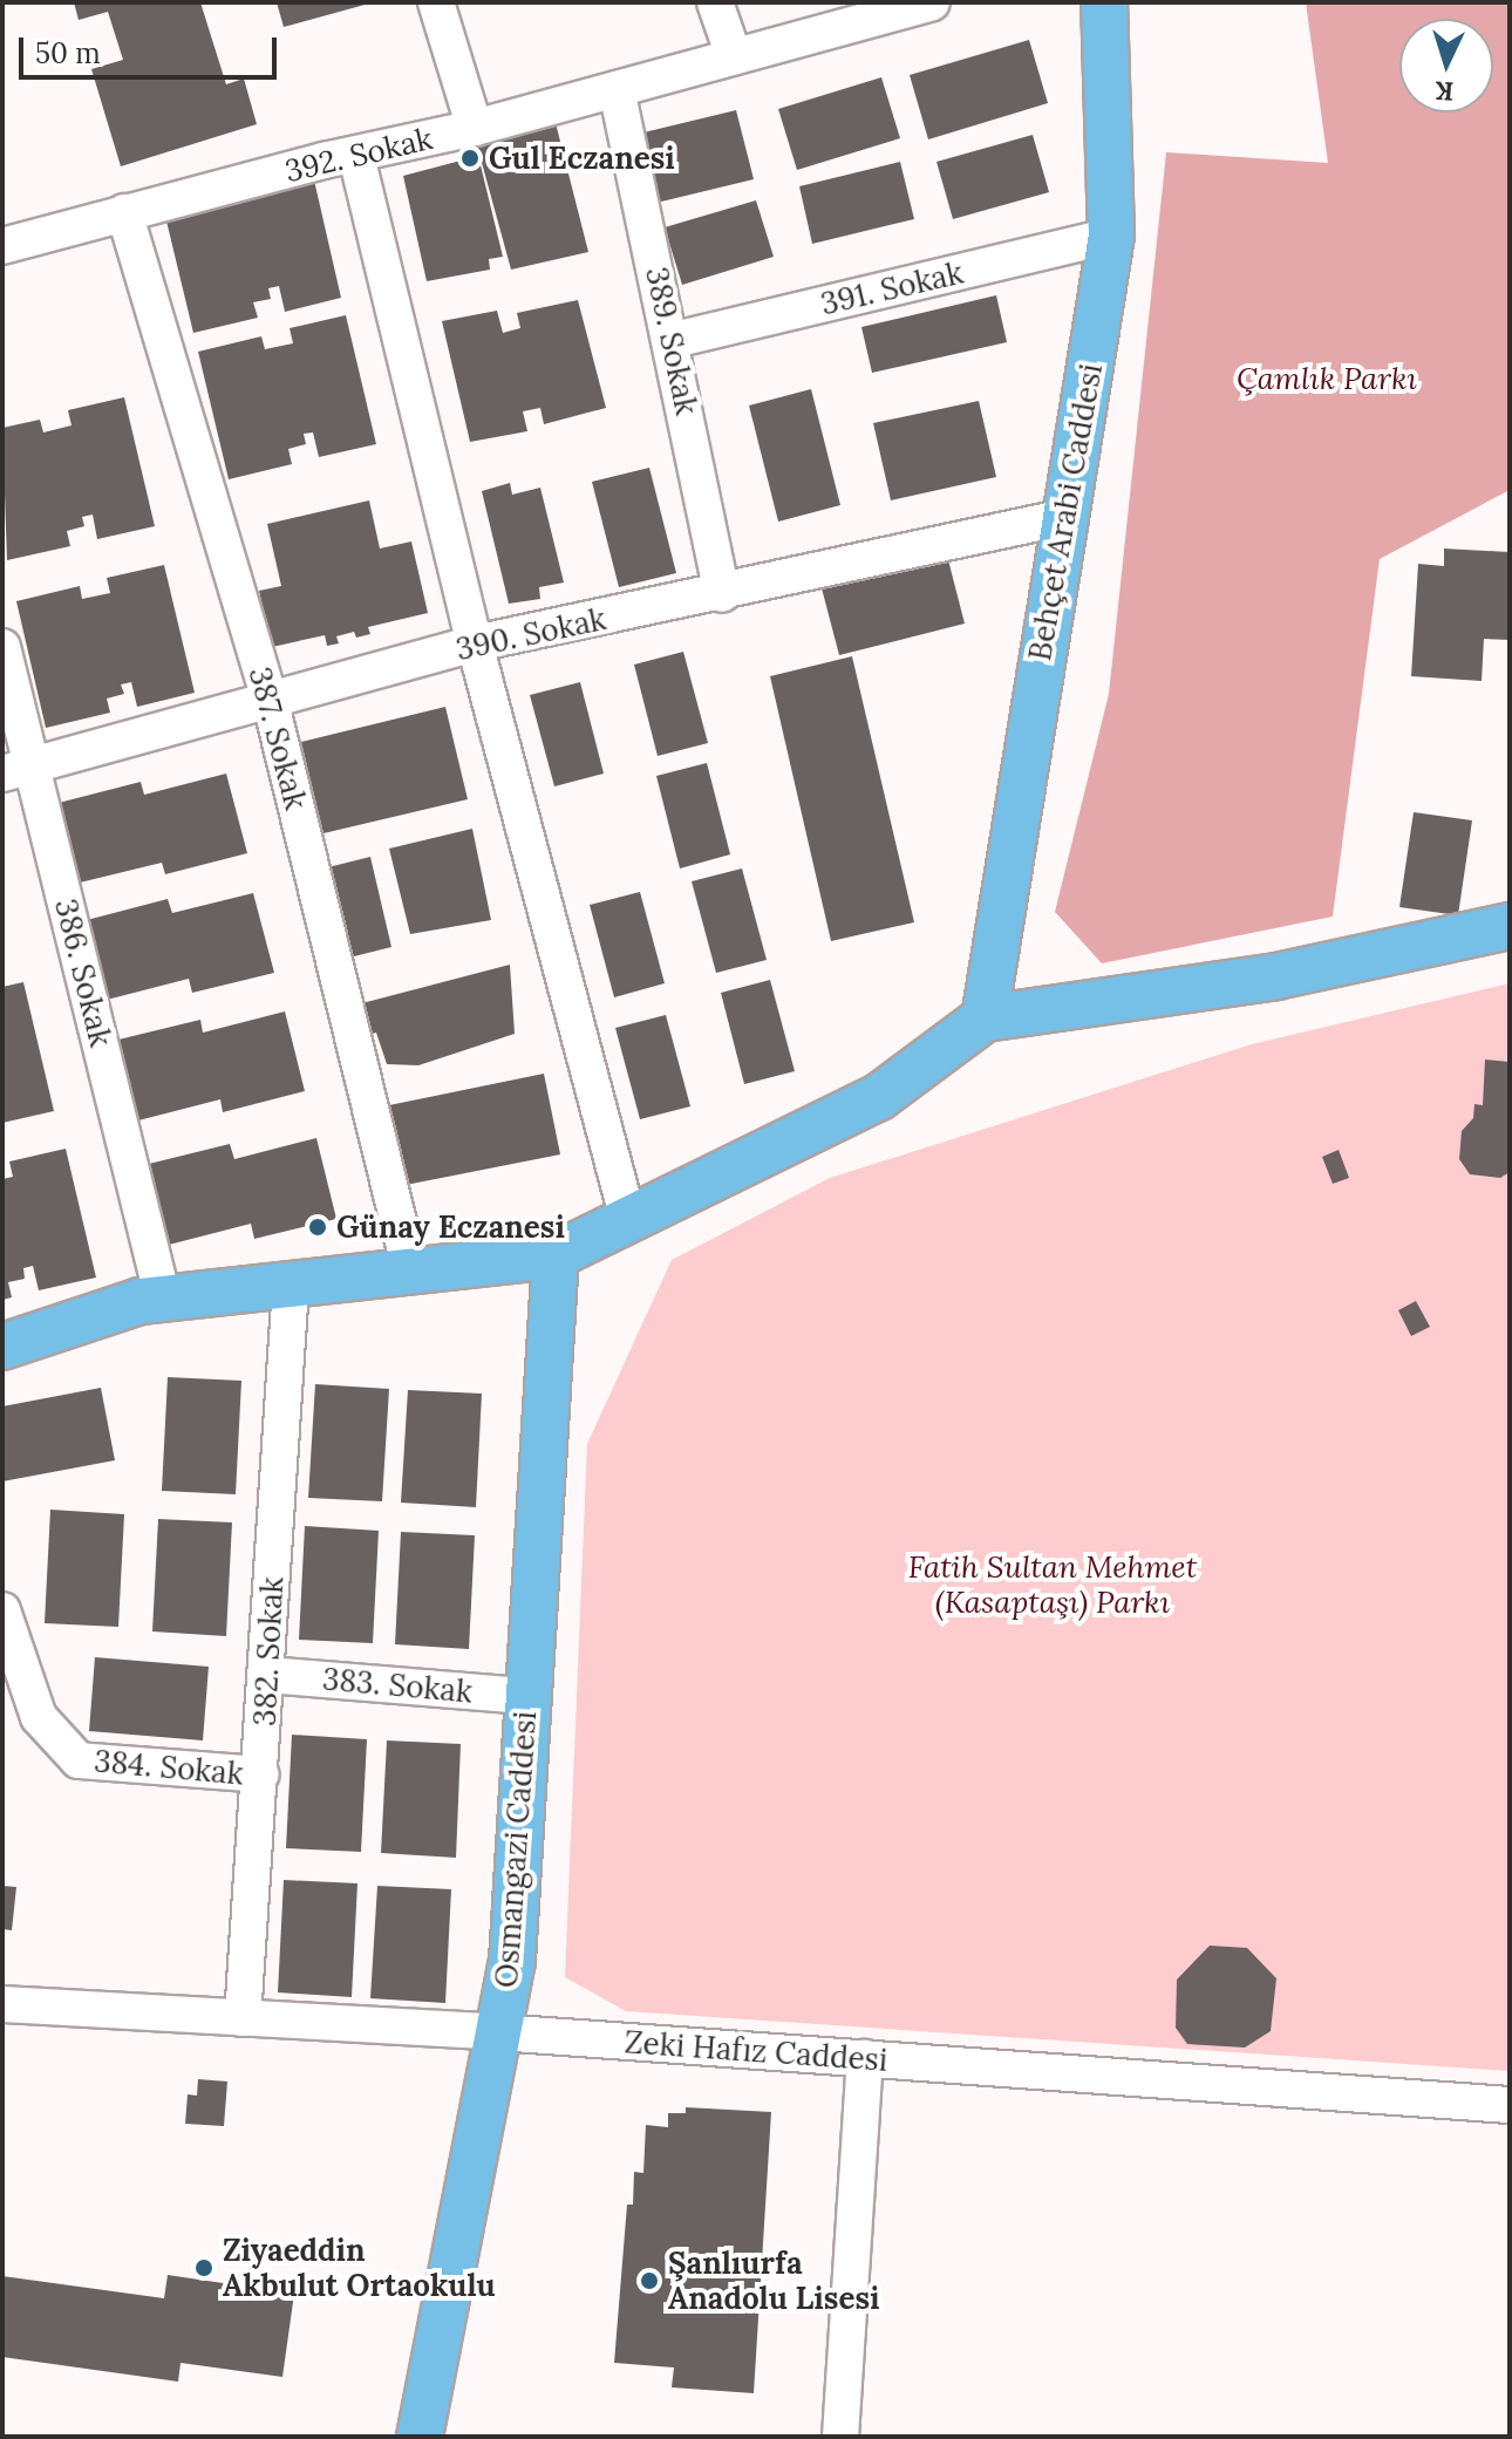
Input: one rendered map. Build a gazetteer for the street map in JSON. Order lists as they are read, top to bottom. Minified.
{"streets":{"main road":["Behçet Arabi Caddesi","Osmangazi Caddesi"],"street":["392. Sokak","391. Sokak","389. Sokak","390. Sokak","387. Sokak","386. Sokak","382. Sokak","383. Sokak","384. Sokak","Zeki Hafız Caddesi"]},"crossings":[["392. Sokak","389. Sokak"],["392. Sokak","387. Sokak"],["391. Sokak","389. Sokak"],["391. Sokak","Behçet Arabi Caddesi"],["389. Sokak","390. Sokak"],["Behçet Arabi Caddesi","390. Sokak"],["390. Sokak","387. Sokak"],["390. Sokak","386. Sokak"],["382. Sokak","383. Sokak"],["382. Sokak","384. Sokak"],["382. Sokak","Zeki Hafız Caddesi"],["383. Sokak","Osmangazi Caddesi"],["Osmangazi Caddesi","Zeki Hafız Caddesi"]],"parks":["Çamlık Parkı","Fatih Sultan Mehmet (Kasaptaşı) Parkı"],"places":["Gul Eczanesi","Günay Eczanesi","Ziyaeddin Akbulut Ortaokulu","Şanlıurfa Anadolu Lisesi"],"scale_bar":"50 m","north":"bottom"}
